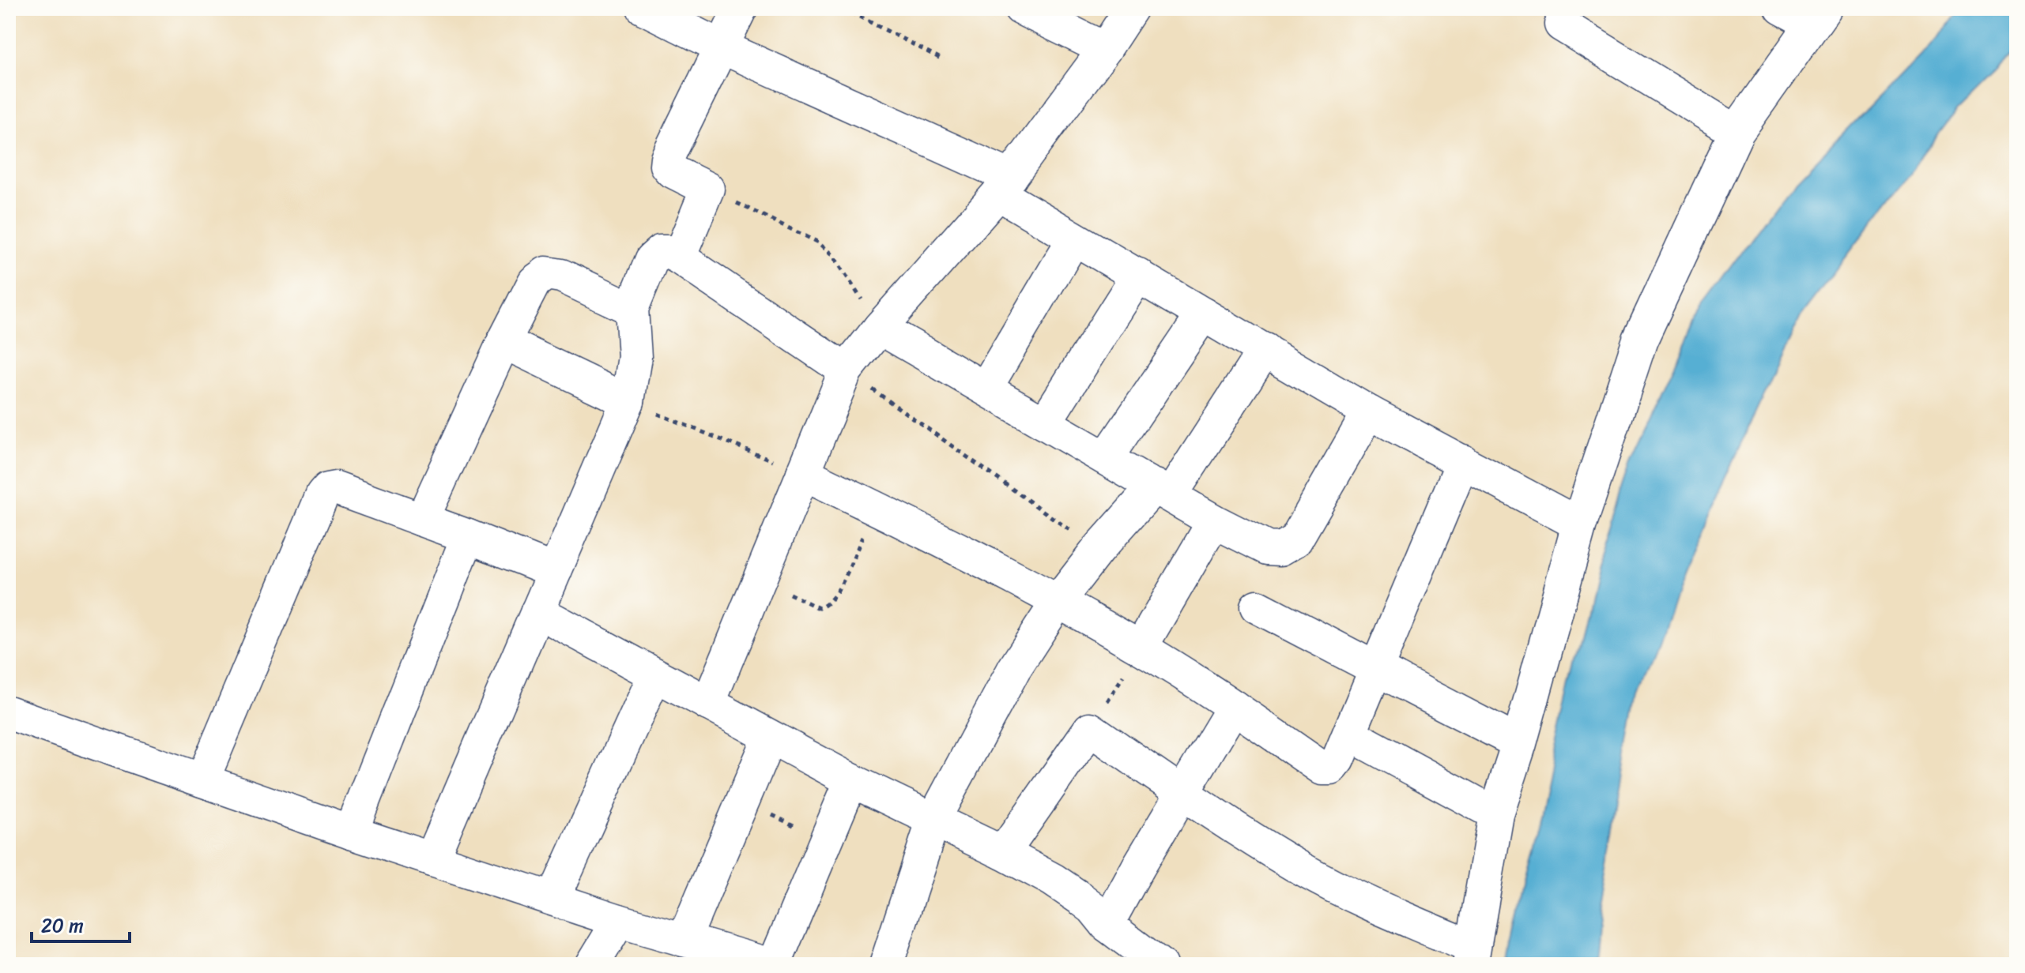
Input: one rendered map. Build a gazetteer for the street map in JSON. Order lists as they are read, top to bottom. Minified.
{"scale_bar":"20 m"}
